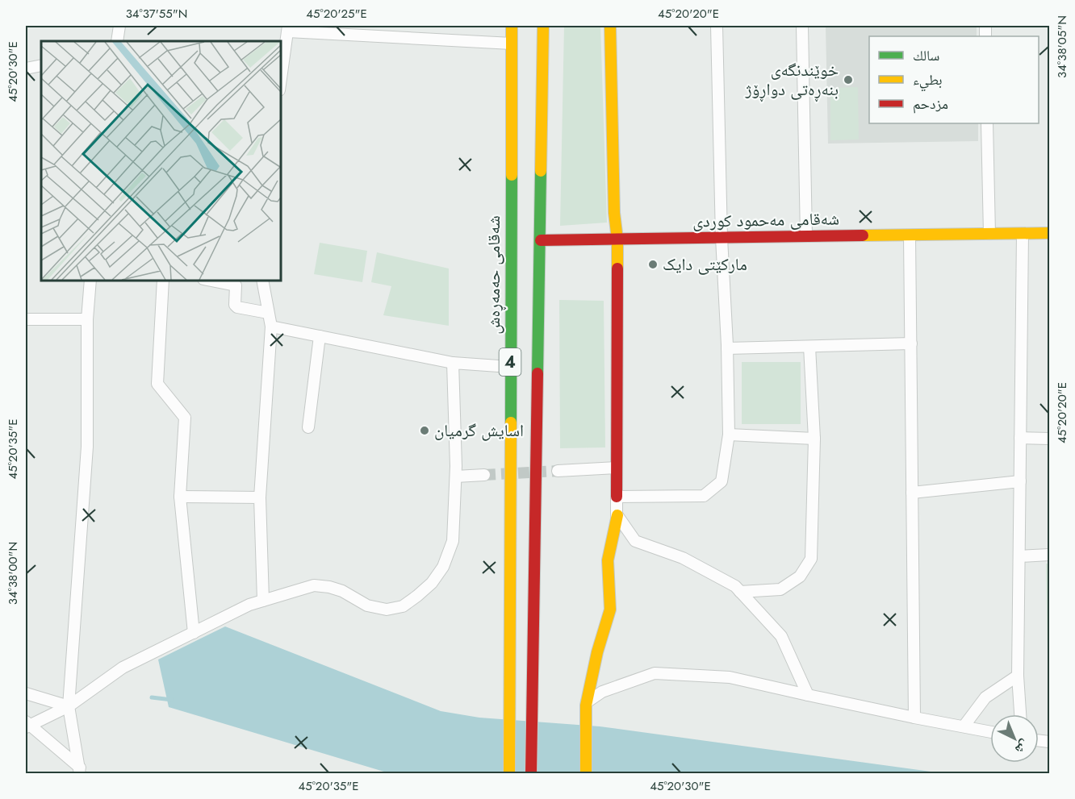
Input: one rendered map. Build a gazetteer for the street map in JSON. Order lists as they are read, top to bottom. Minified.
{"streets":{"main road":["شەقامی مەحمود کوردی","شەقامی حەمەڕەش","4"]},"crossings":[["شەقامی مەحمود کوردی","شەقامی حەمەڕەش"]],"places":["خوێندنگەی بنەڕەتی دواڕۆژ","مارکێتی دایک","اسايش گرميان"],"legend":["سالك","بطيء","مزدحم"],"north":"bottom right","coordinates":["34°37'55\"N","45°20'25\"E","45°20'20\"E","34°38'05\"N","45°20'30\"E","45°20'35\"E","34°38'00\"N"]}
